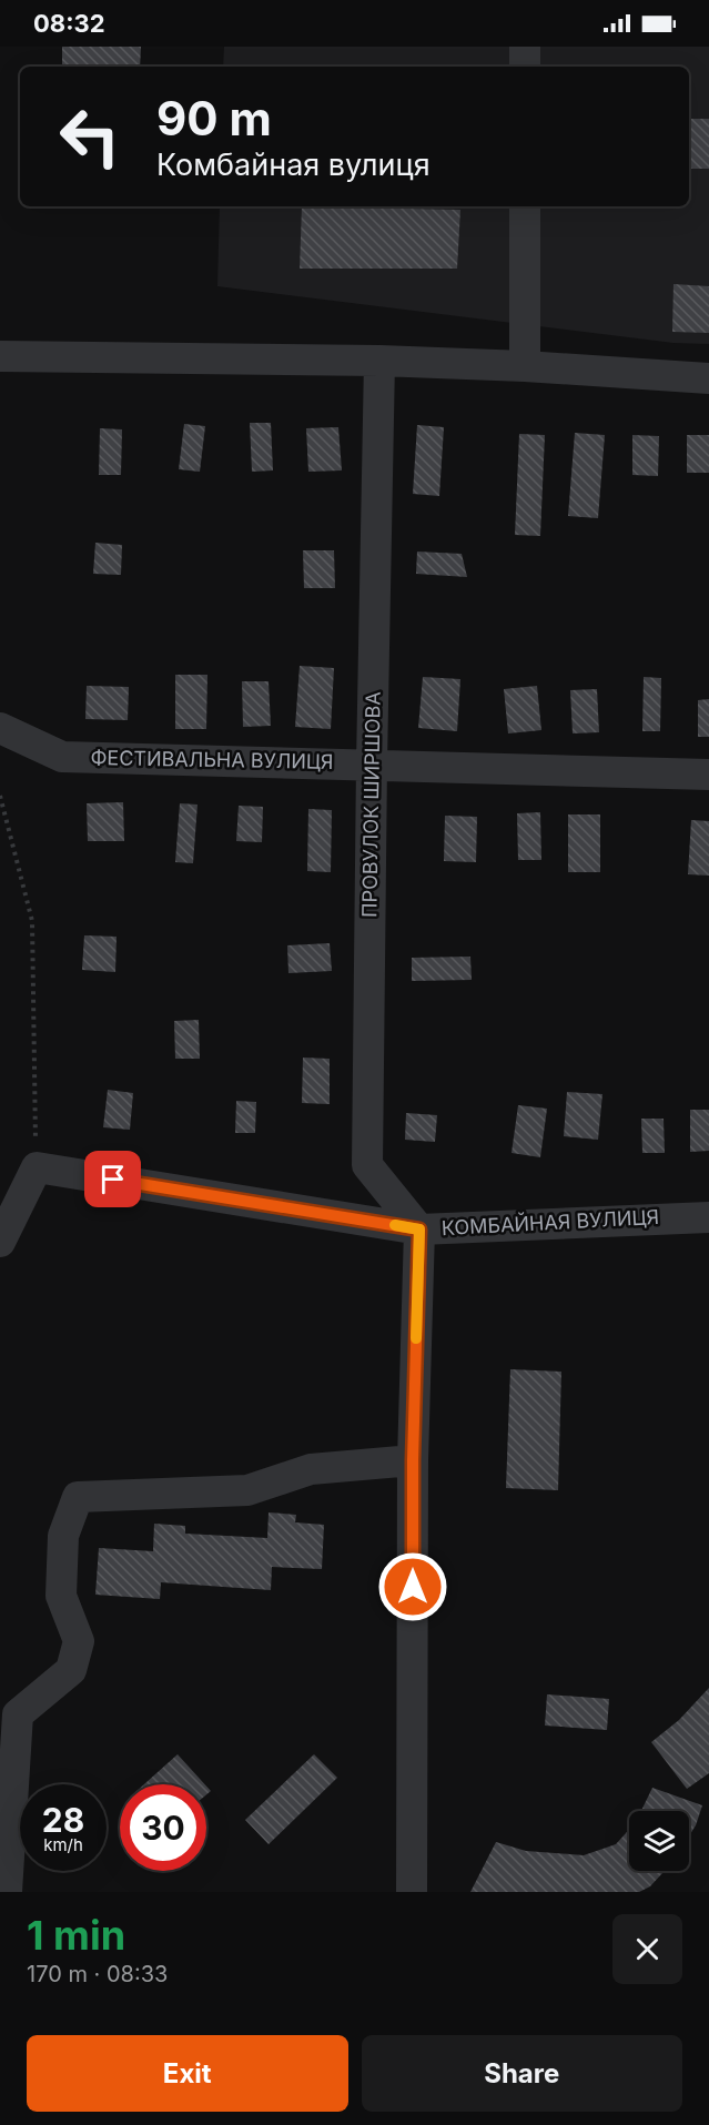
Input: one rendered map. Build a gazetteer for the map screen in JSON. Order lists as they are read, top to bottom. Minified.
{"streets":{"street":["ФЕСТИВАЛЬНА ВУЛИЦЯ","ПРОВУЛОК ШИРШОВА","КОМБАЙНАЯ ВУЛИЦЯ"]},"crossings":[["ФЕСТИВАЛЬНА ВУЛИЦЯ","ПРОВУЛОК ШИРШОВА"],["ПРОВУЛОК ШИРШОВА","КОМБАЙНАЯ ВУЛИЦЯ"]],"page":{"status":"08:32","turn":["90 m","Комбайная вулиця"],"speed":"28 km/h","limit":"30","heading":["1 min","170 m · 08:33"],"buttons":["Exit","Share"]}}
